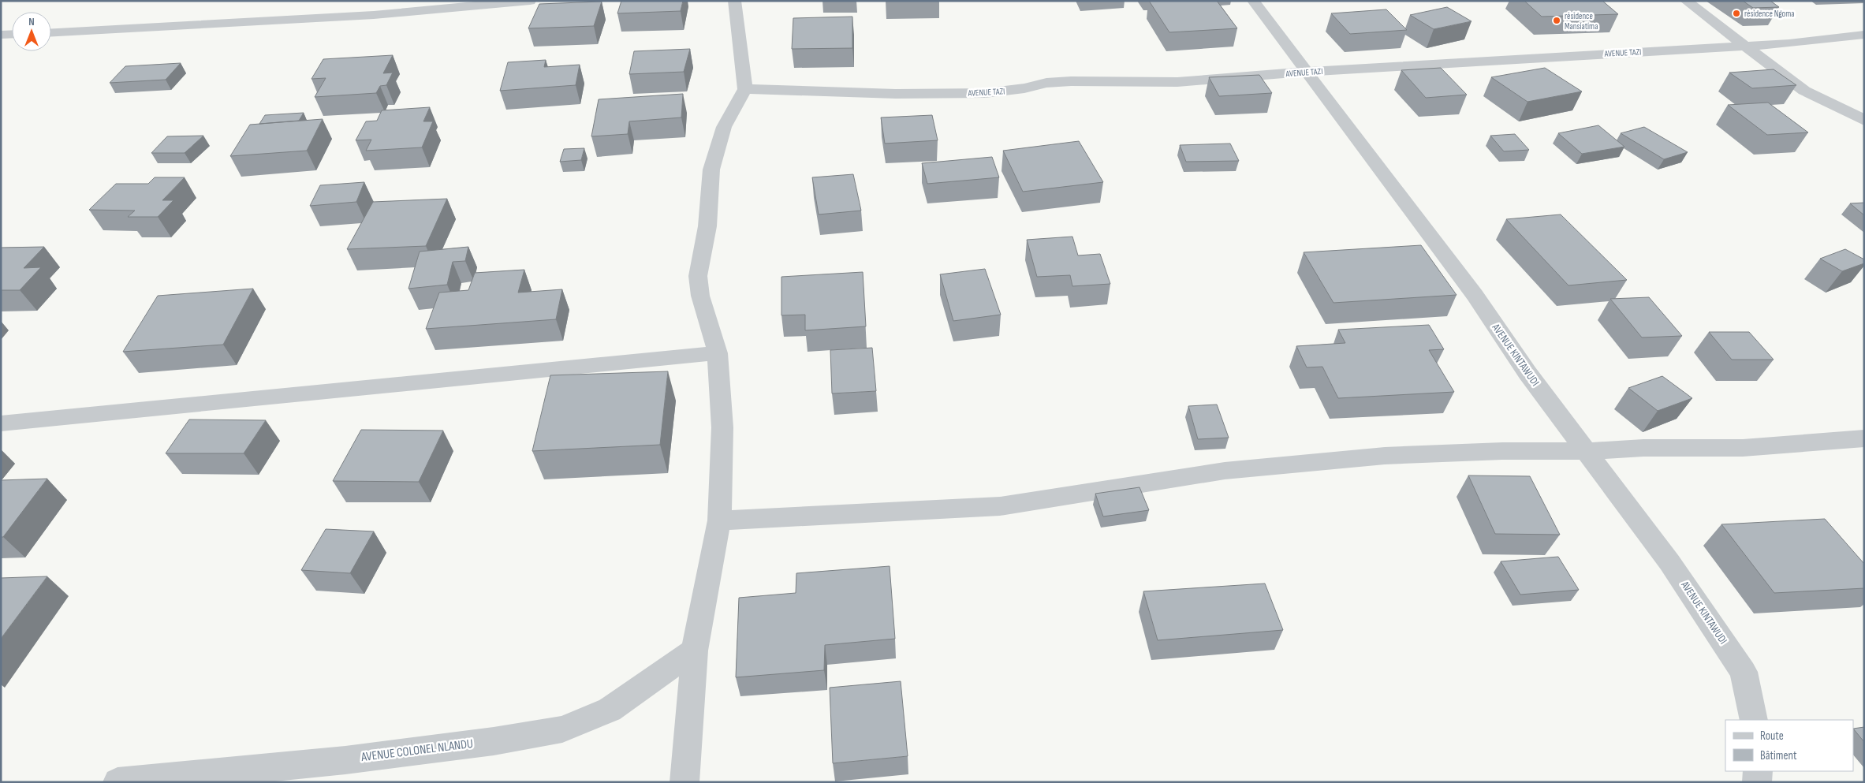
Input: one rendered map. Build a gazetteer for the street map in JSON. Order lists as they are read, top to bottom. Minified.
{"streets":{"street":["AVENUE TAZI","AVENUE KINTAWUDI","AVENUE COLONEL NLANDU"]},"crossings":[["AVENUE TAZI","AVENUE KINTAWUDI"]],"places":["résidence Ngoma","résidence Mansiatima"],"legend":["Route","Bâtiment"],"north":"top"}
